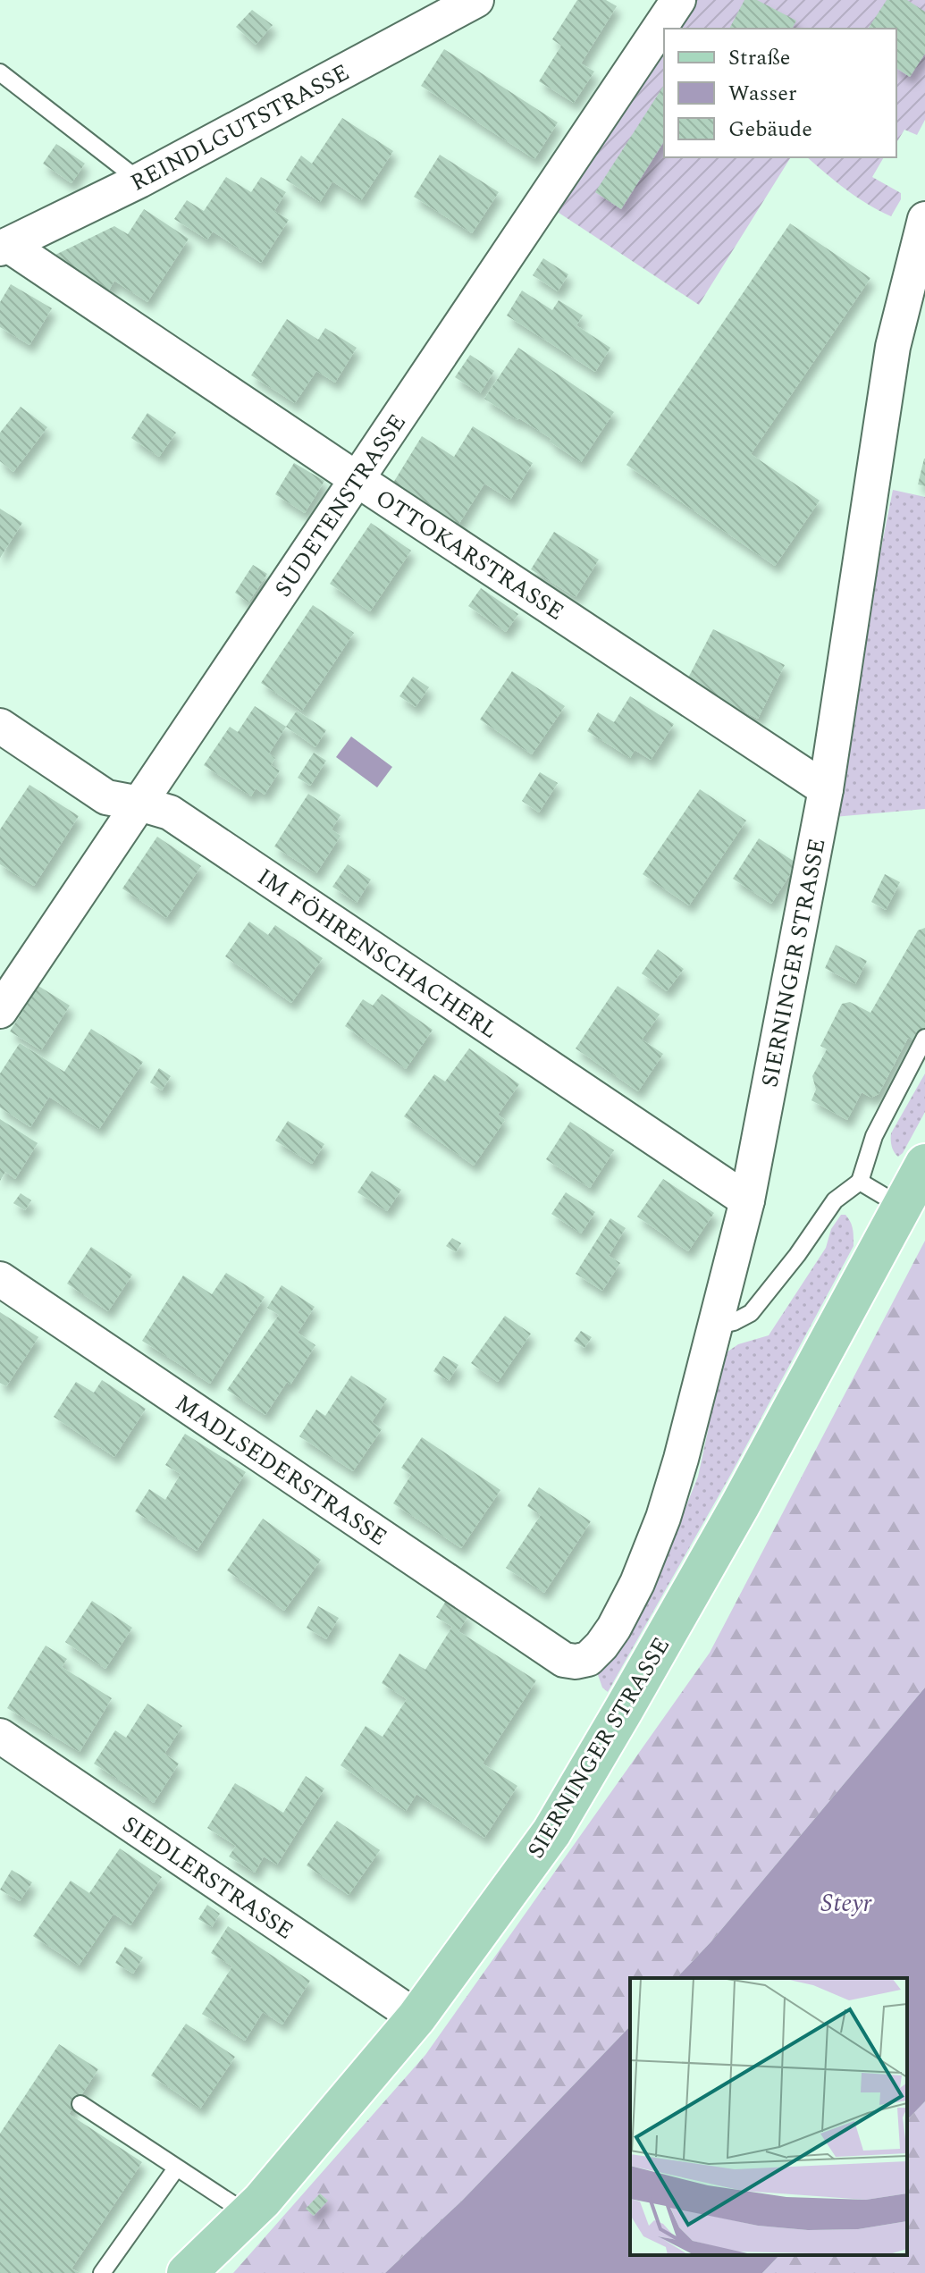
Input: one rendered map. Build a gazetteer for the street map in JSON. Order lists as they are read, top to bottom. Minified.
{"streets":{"main road":["SIERNINGER STRASSE"],"street":["REINDLGUTSTRASSE","SUDETENSTRASSE","OTTOKARSTRASSE","IM FÖHRENSCHACHERL","MADLSEDERSTRASSE","SIEDLERSTRASSE"]},"crossings":[["REINDLGUTSTRASSE","OTTOKARSTRASSE"],["SUDETENSTRASSE","OTTOKARSTRASSE"],["SUDETENSTRASSE","IM FÖHRENSCHACHERL"],["OTTOKARSTRASSE","SIERNINGER STRASSE"],["IM FÖHRENSCHACHERL","SIERNINGER STRASSE"],["SIERNINGER STRASSE","MADLSEDERSTRASSE"],["SIERNINGER STRASSE","SIEDLERSTRASSE"]],"water":["Steyr"],"legend":["Straße","Wasser","Gebäude"]}
